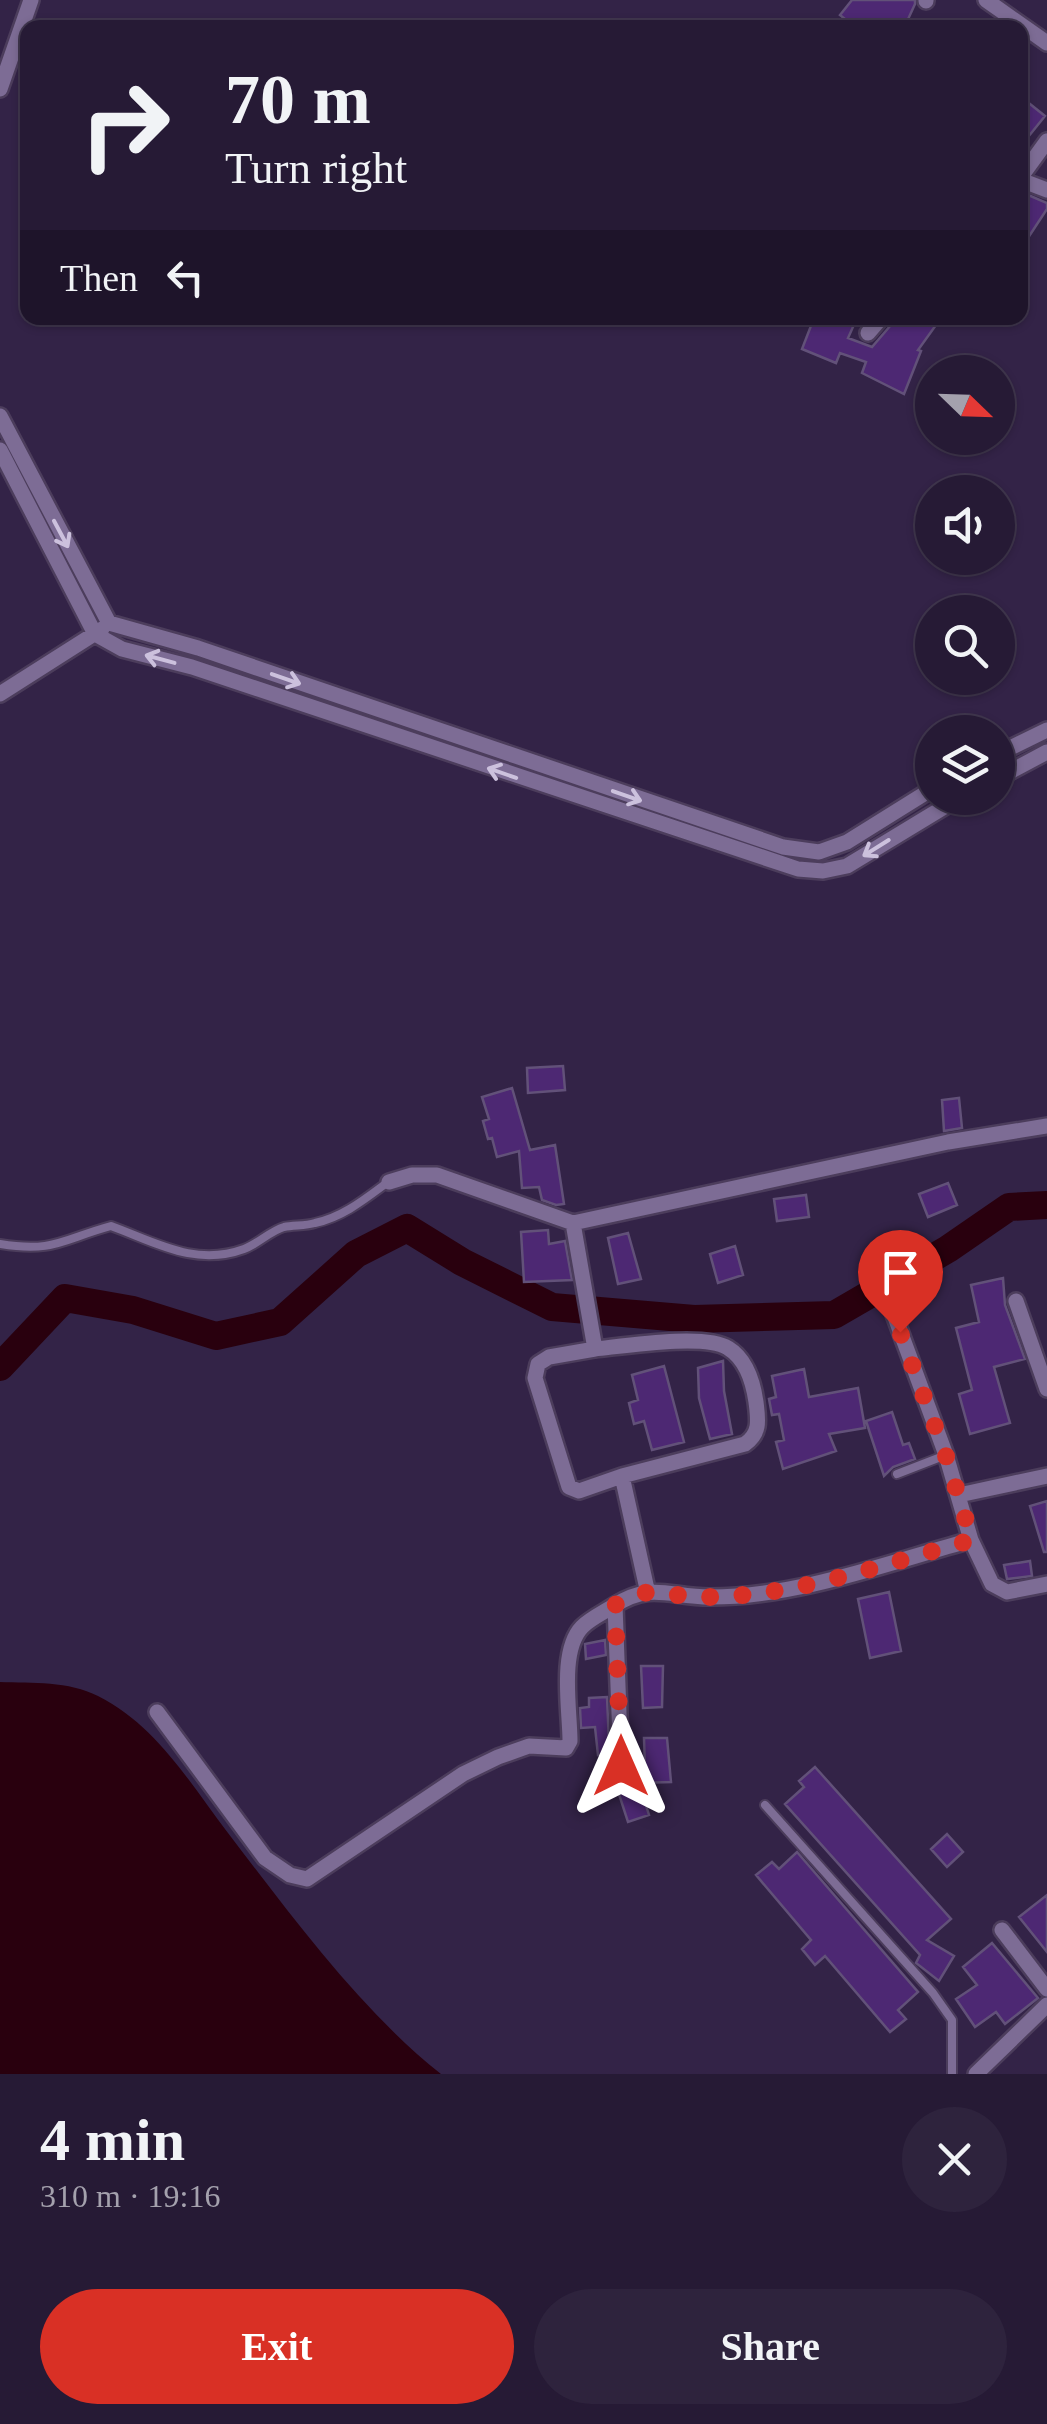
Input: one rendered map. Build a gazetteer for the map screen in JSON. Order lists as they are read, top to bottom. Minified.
{"north":"bottom right","page":{"turn":["70 m","Turn right"],"then":"Then","heading":["4 min","310 m · 19:16"],"buttons":["Exit","Share"]}}
